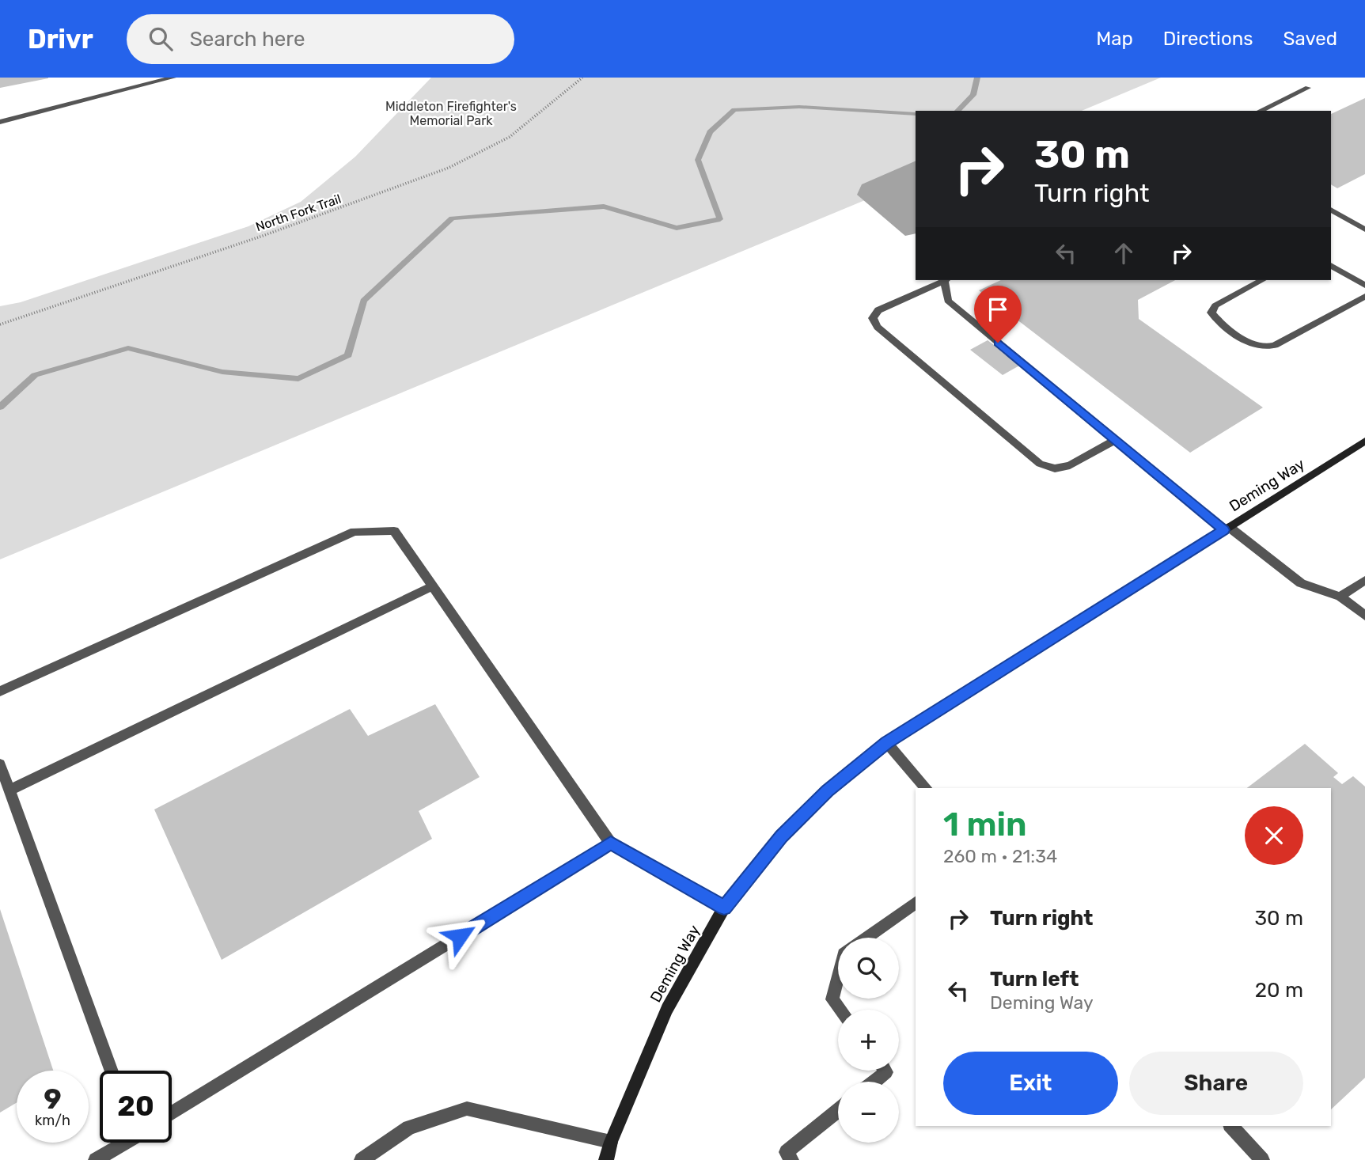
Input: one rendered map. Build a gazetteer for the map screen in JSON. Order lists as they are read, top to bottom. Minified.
{"streets":{"street":["Deming Way"],"path":["North Fork Trail"]},"parks":["Middleton Firefighter's Memorial Park"],"page":{"header":"Drivr","search":"Search here","nav":["Map","Directions","Saved"],"turn":["30 m","Turn right"],"heading":["1 min","260 m · 21:34"],"list":[{"name":"Turn right","value":"30 m"},{"name":"Turn left","note":"Deming Way","value":"20 m"}],"map_buttons":["+","−"],"buttons":["Exit","Share"],"speed":"9 km/h","limit":"20"}}
